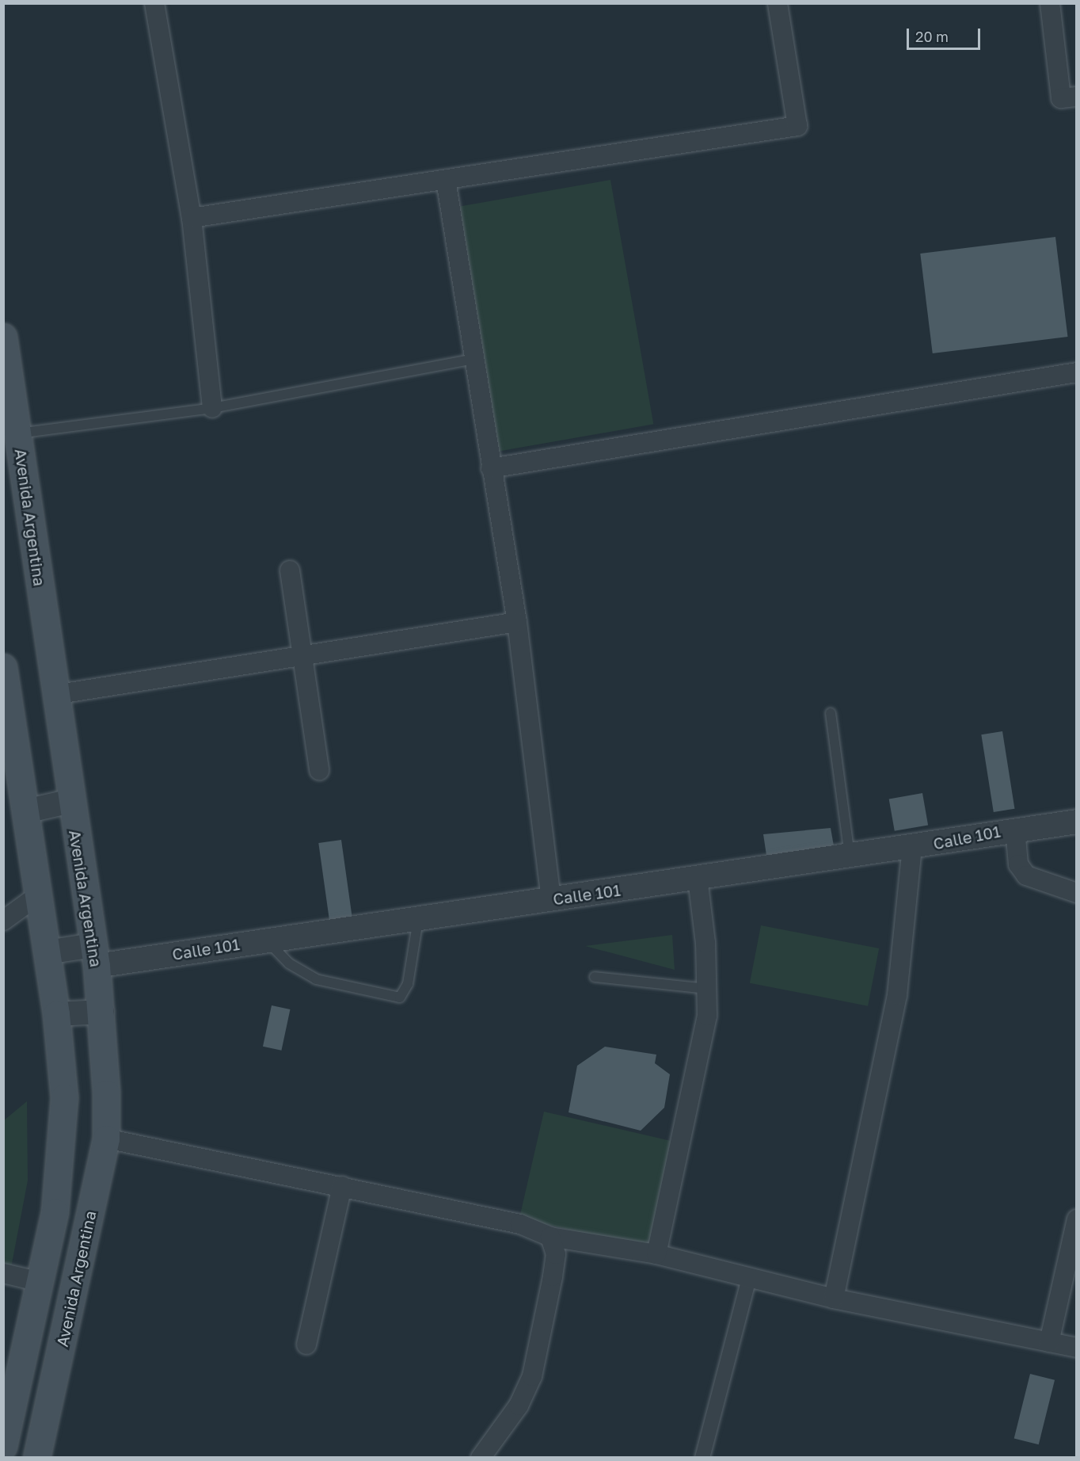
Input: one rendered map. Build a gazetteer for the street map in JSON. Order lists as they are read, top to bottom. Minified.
{"streets":{"main road":["Avenida Argentina"],"street":["Calle 101"]},"crossings":[["Avenida Argentina","Calle 101"]],"scale_bar":"20 m"}
